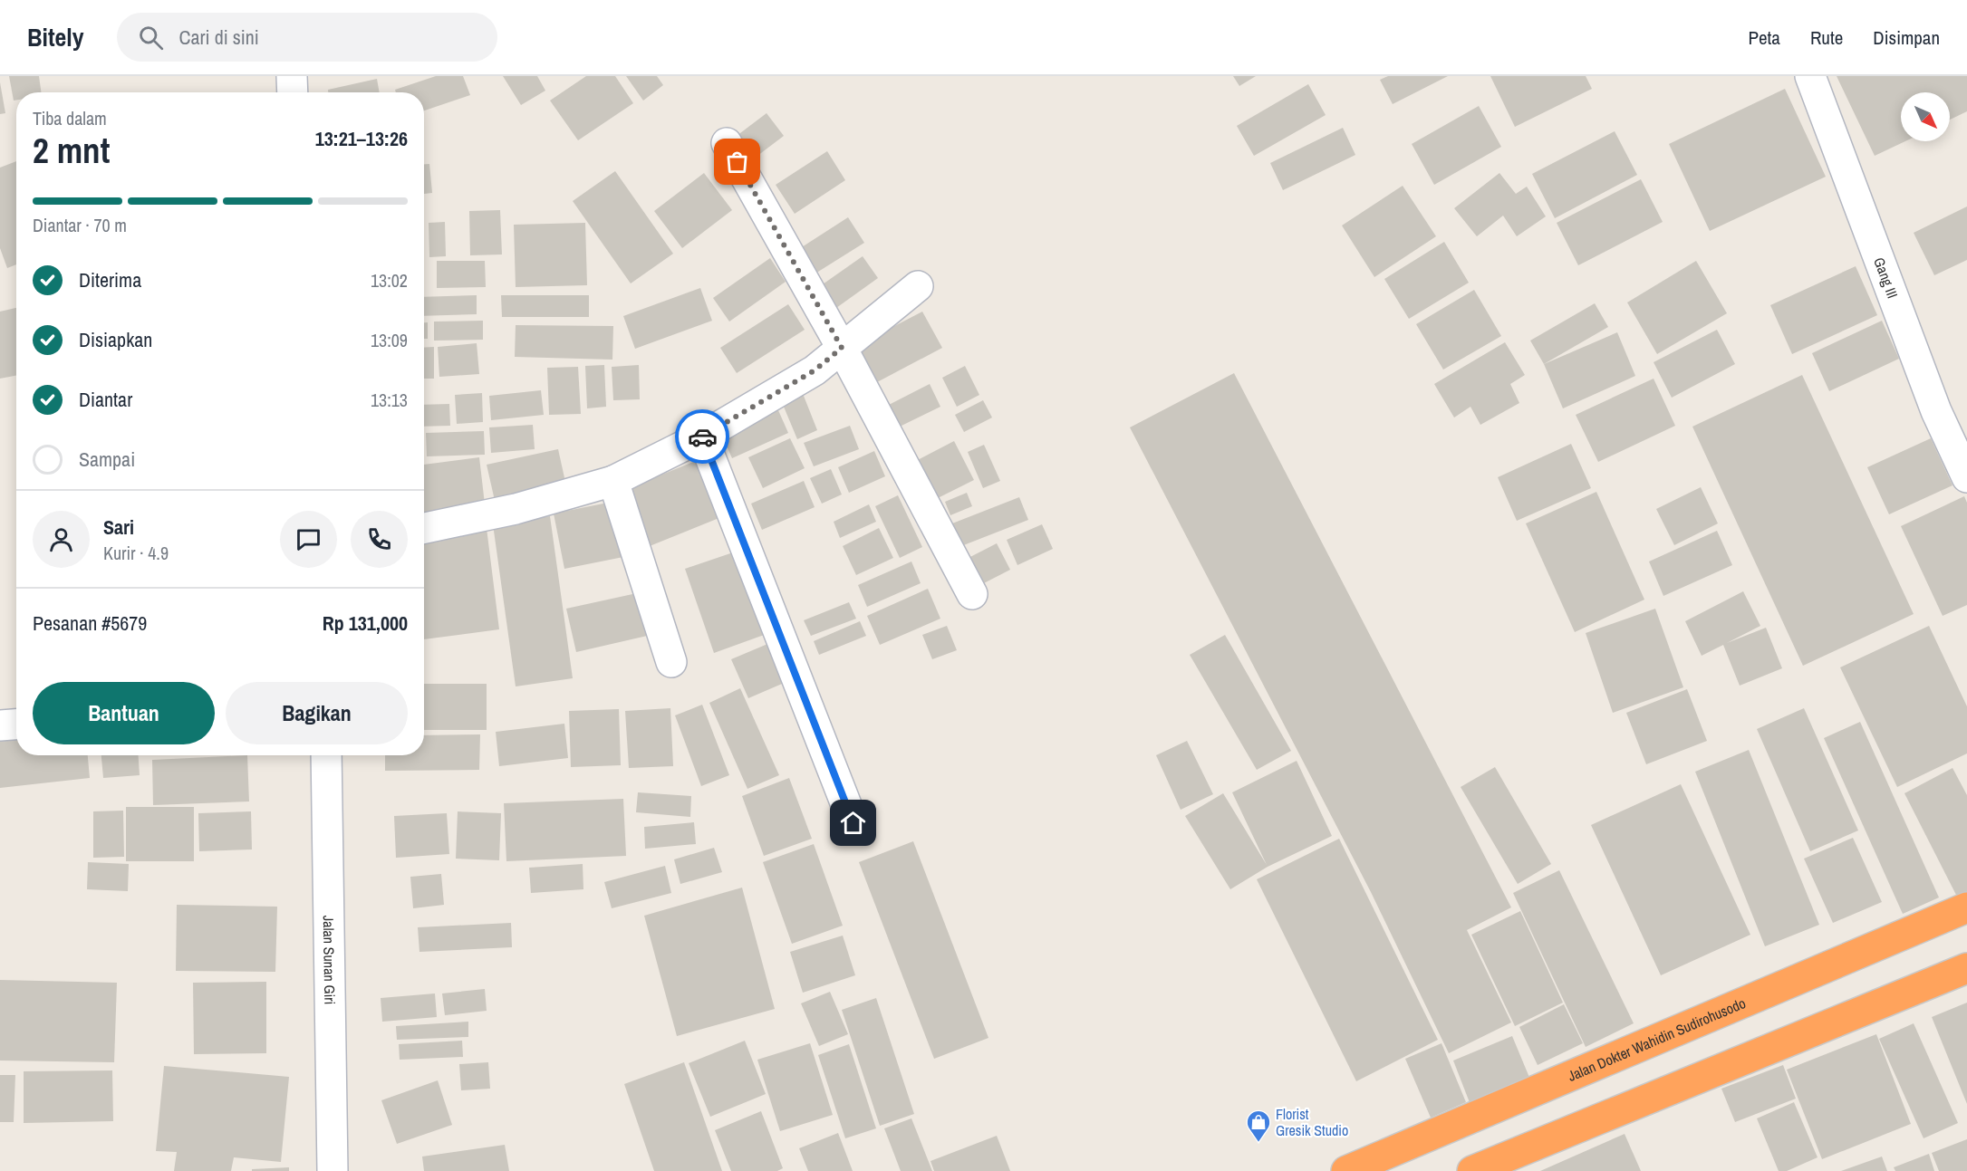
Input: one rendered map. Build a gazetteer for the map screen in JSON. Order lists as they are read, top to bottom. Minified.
{"streets":{"highway":["Jalan Dokter Wahidin Sudirohusodo"],"street":["Gang III","Jalan Sunan Giri"]},"places":{"shop":["Florist Gresik Studio"]},"north":"bottom right","page":{"header":"Bitely","search":"Cari di sini","nav":["Peta","Rute","Disimpan"],"heading":["2 mnt","Tiba dalam","13:21–13:26"],"panel":["Sari","Kurir · 4.9","Pesanan #5679","Rp 131,000"],"bar":"Diantar · 70 m","list":[["Diterima","13:02"],["Disiapkan","13:09"],["Diantar","13:13"],"Sampai"],"buttons":["Bantuan","Bagikan"]}}
